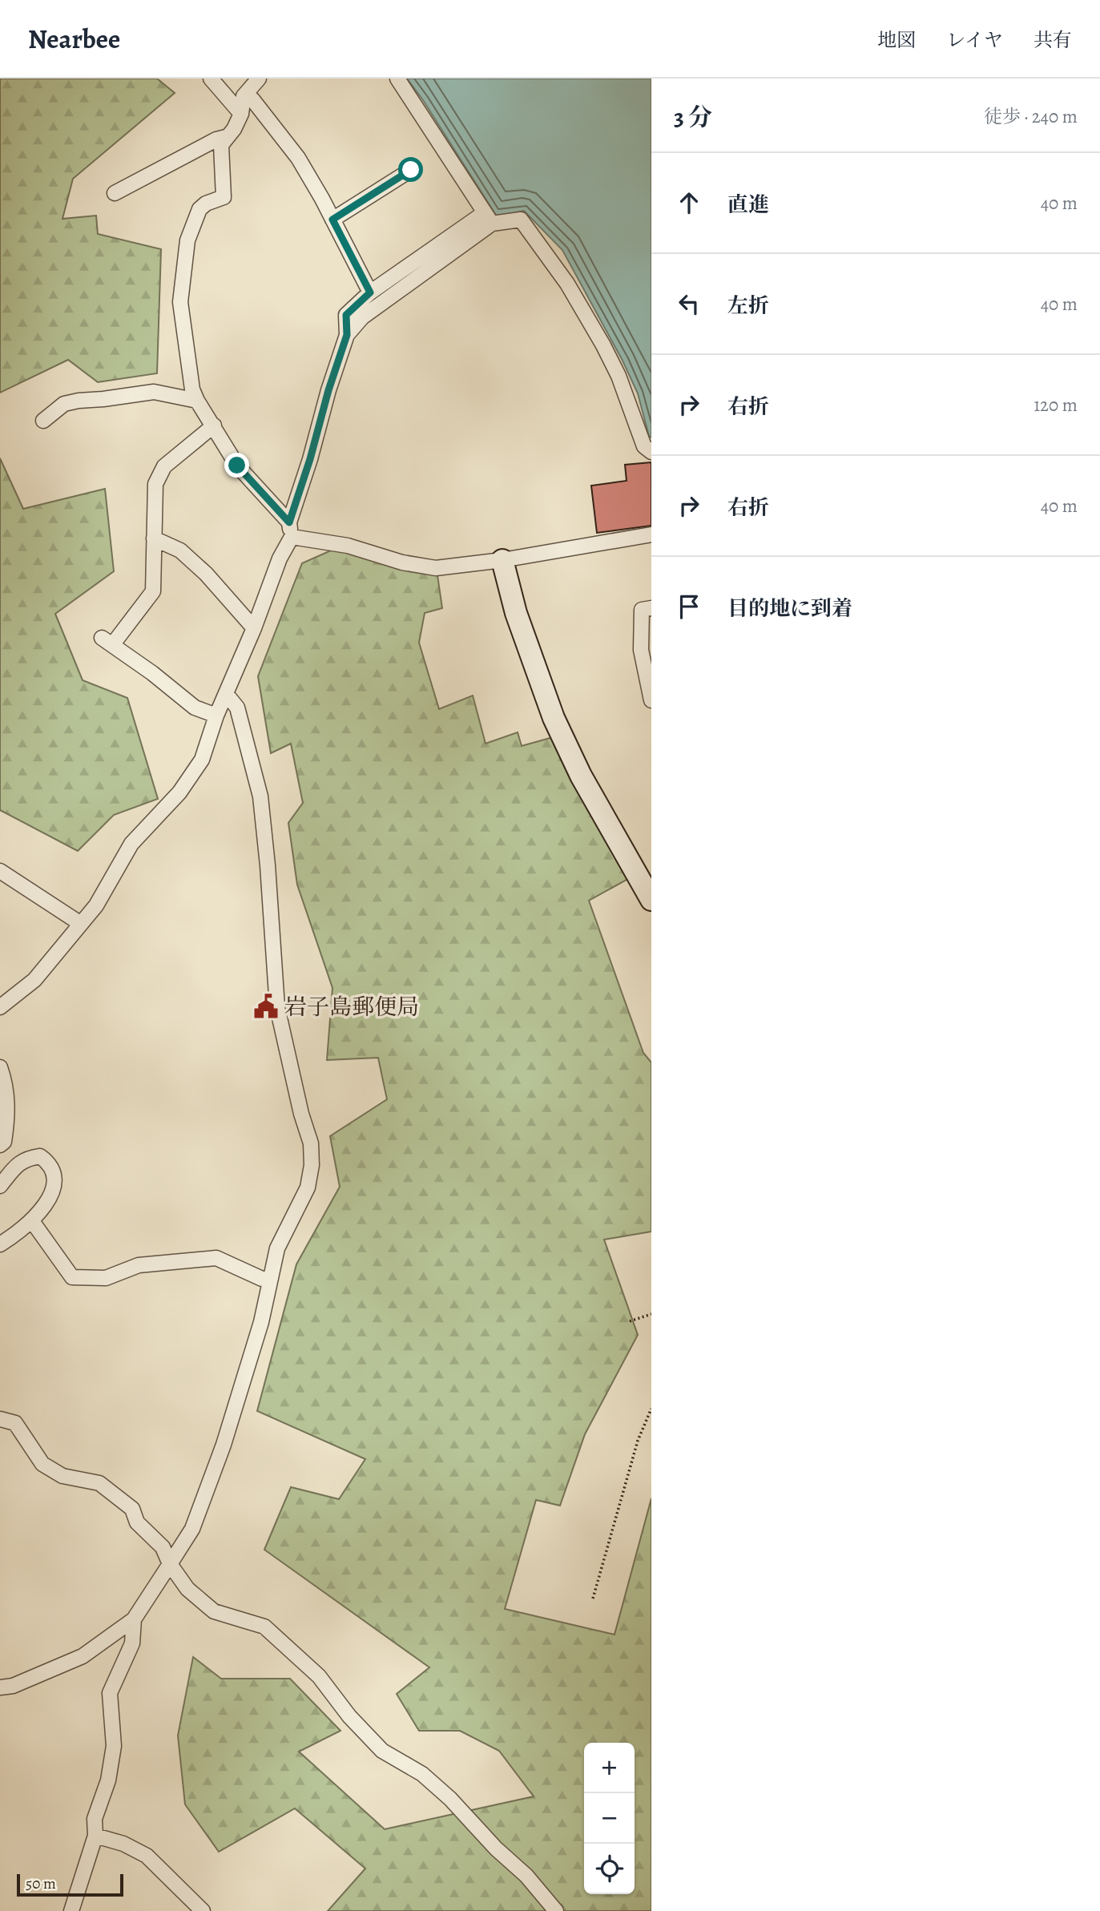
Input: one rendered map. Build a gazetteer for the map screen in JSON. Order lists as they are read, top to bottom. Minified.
{"places":{"public building":["岩子島郵便局"]},"scale_bar":"50 m","page":{"header":"Nearbee","nav":["地図","レイヤ","共有"],"heading":["3 分","徒歩 · 240 m"],"list":[["直進","40 m"],["左折","40 m"],["右折","120 m"],["右折","40 m"],"目的地に到着"],"map_buttons":["+","−"],"scale":"50 m"}}
